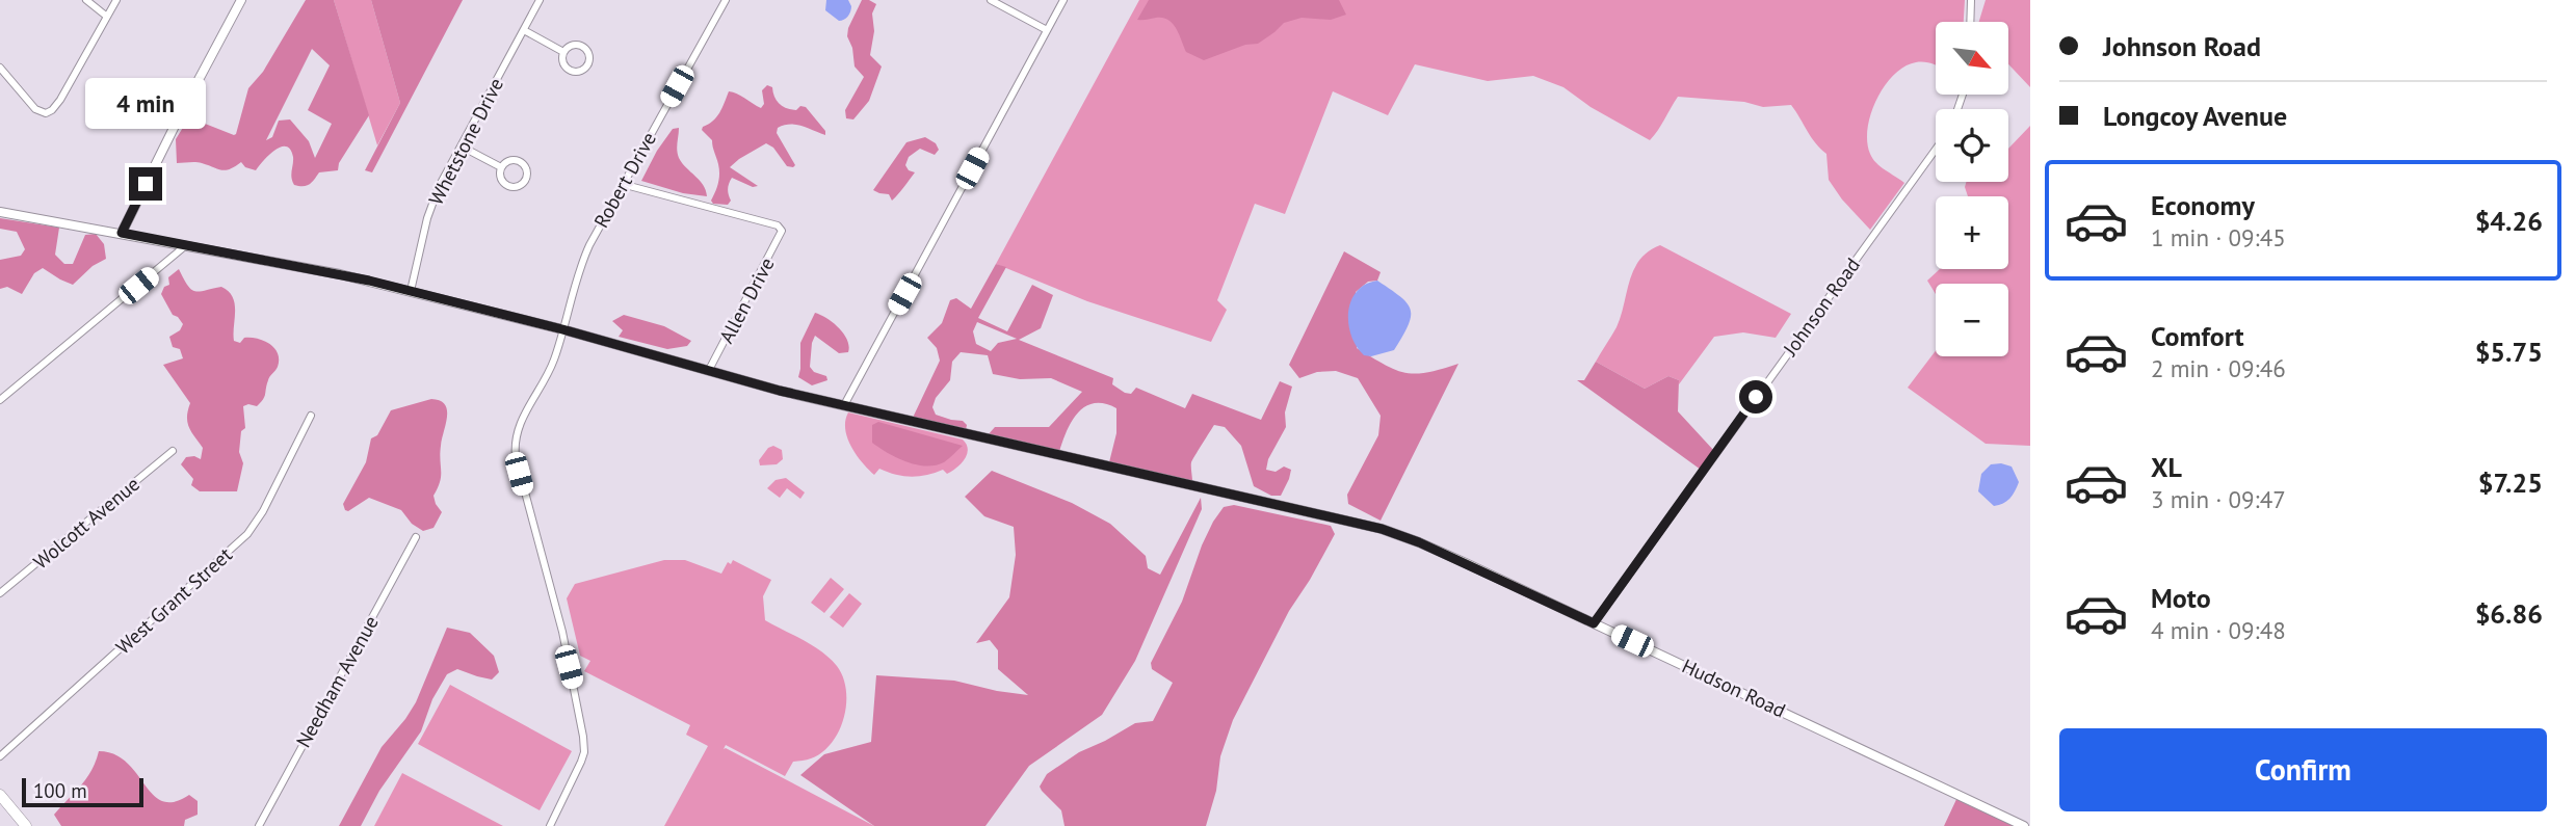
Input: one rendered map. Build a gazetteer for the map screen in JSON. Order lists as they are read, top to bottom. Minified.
{"streets":{"street":["Whetstone Drive","Robert Drive","Allen Drive","Johnson Road","Wolcott Avenue","West Grant Street","Needham Avenue","Hudson Road"]},"crossings":[["Whetstone Drive","Hudson Road"],["Robert Drive","Allen Drive"],["Robert Drive","Hudson Road"],["Allen Drive","Hudson Road"],["Johnson Road","Hudson Road"]],"scale_bar":"100 m","north":"bottom right","page":{"banner":["Johnson Road","Longcoy Avenue"],"map_buttons":["+","−"],"bubble":"4 min","list":[{"name":"Economy","note":"1 min · 09:45","value":"$4.26"},{"name":"Comfort","note":"2 min · 09:46","value":"$5.75"},{"name":"XL","note":"3 min · 09:47","value":"$7.25"},{"name":"Moto","note":"4 min · 09:48","value":"$6.86"}],"buttons":"Confirm","scale":"100 m"}}
